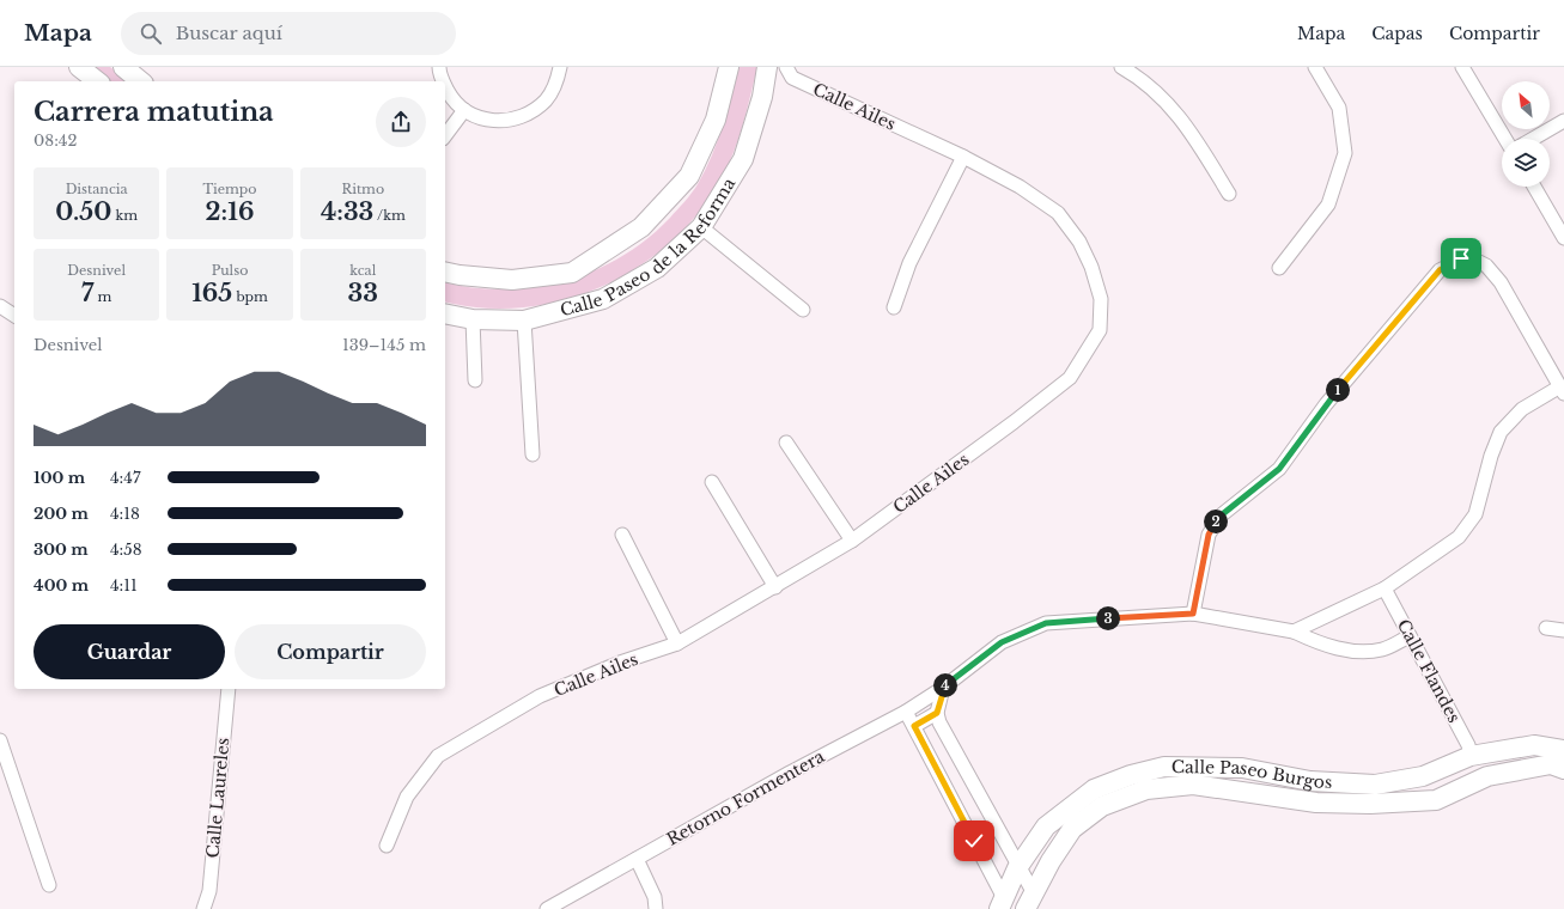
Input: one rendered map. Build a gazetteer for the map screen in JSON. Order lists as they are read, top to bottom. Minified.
{"streets":{"street":["Calle Ailes","Calle Paseo de la Reforma","Calle Flandes","Calle Paseo Burgos","Calle Laureles","Retorno Formentera"]},"crossings":[["Calle Flandes","Calle Paseo Burgos"],["Calle Flandes","Retorno Formentera"]],"north":"top left","page":{"header":"Mapa","search":"Buscar aquí","nav":["Mapa","Capas","Compartir"],"heading":["Carrera matutina","08:42"],"stats":[["Distancia","0.50 km"],["Tiempo","2:16"],["Ritmo","4:33 /km"],["Desnivel","7 m"],["Pulso","165 bpm"],["kcal","33"]],"chart":["Desnivel","139–145 m"],"pins":["1","2","3","4"],"list":[{"name":"100 m","note":"4:47"},{"name":"200 m","note":"4:18"},{"name":"300 m","note":"4:58"},{"name":"400 m","note":"4:11"}],"buttons":["Guardar","Compartir"]}}
